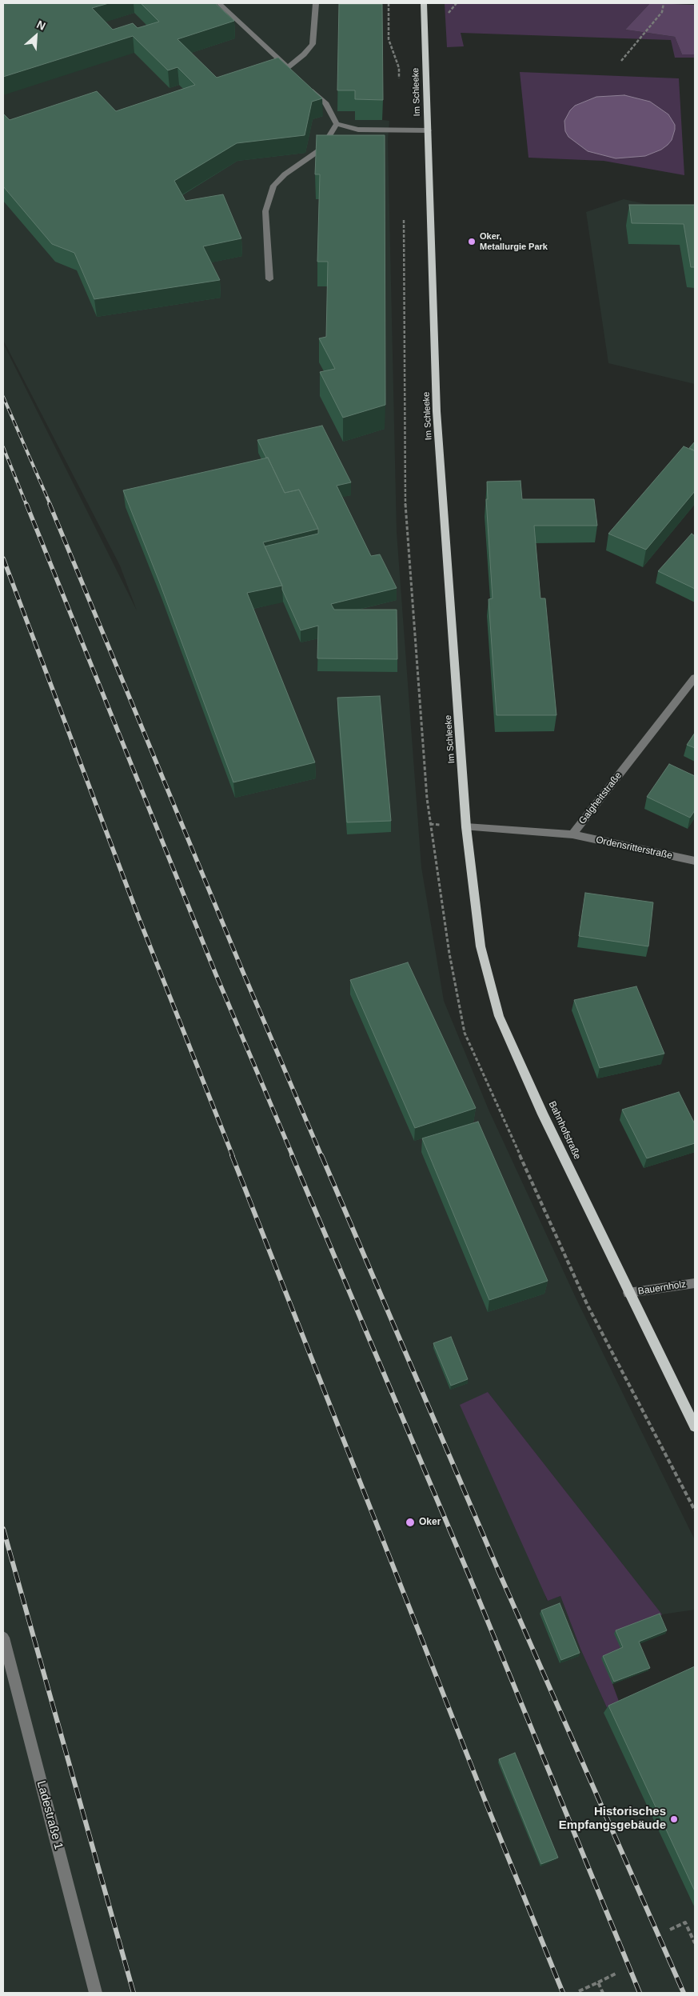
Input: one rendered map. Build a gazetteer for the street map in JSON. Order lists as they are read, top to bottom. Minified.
{"streets":{"main road":["Im Schleeke","Bahnhofstraße"],"street":["Galgheitstraße","Ordensritterstraße","Bauernholz","Ladestraße 1"]},"crossings":[["Im Schleeke","Galgheitstraße"],["Im Schleeke","Bahnhofstraße"],["Galgheitstraße","Ordensritterstraße"],["Galgheitstraße","Bahnhofstraße"],["Bahnhofstraße","Bauernholz"]],"places":["Oker, Metallurgie Park","Oker","Historisches Empfangsgebäude"],"north":"top right"}
